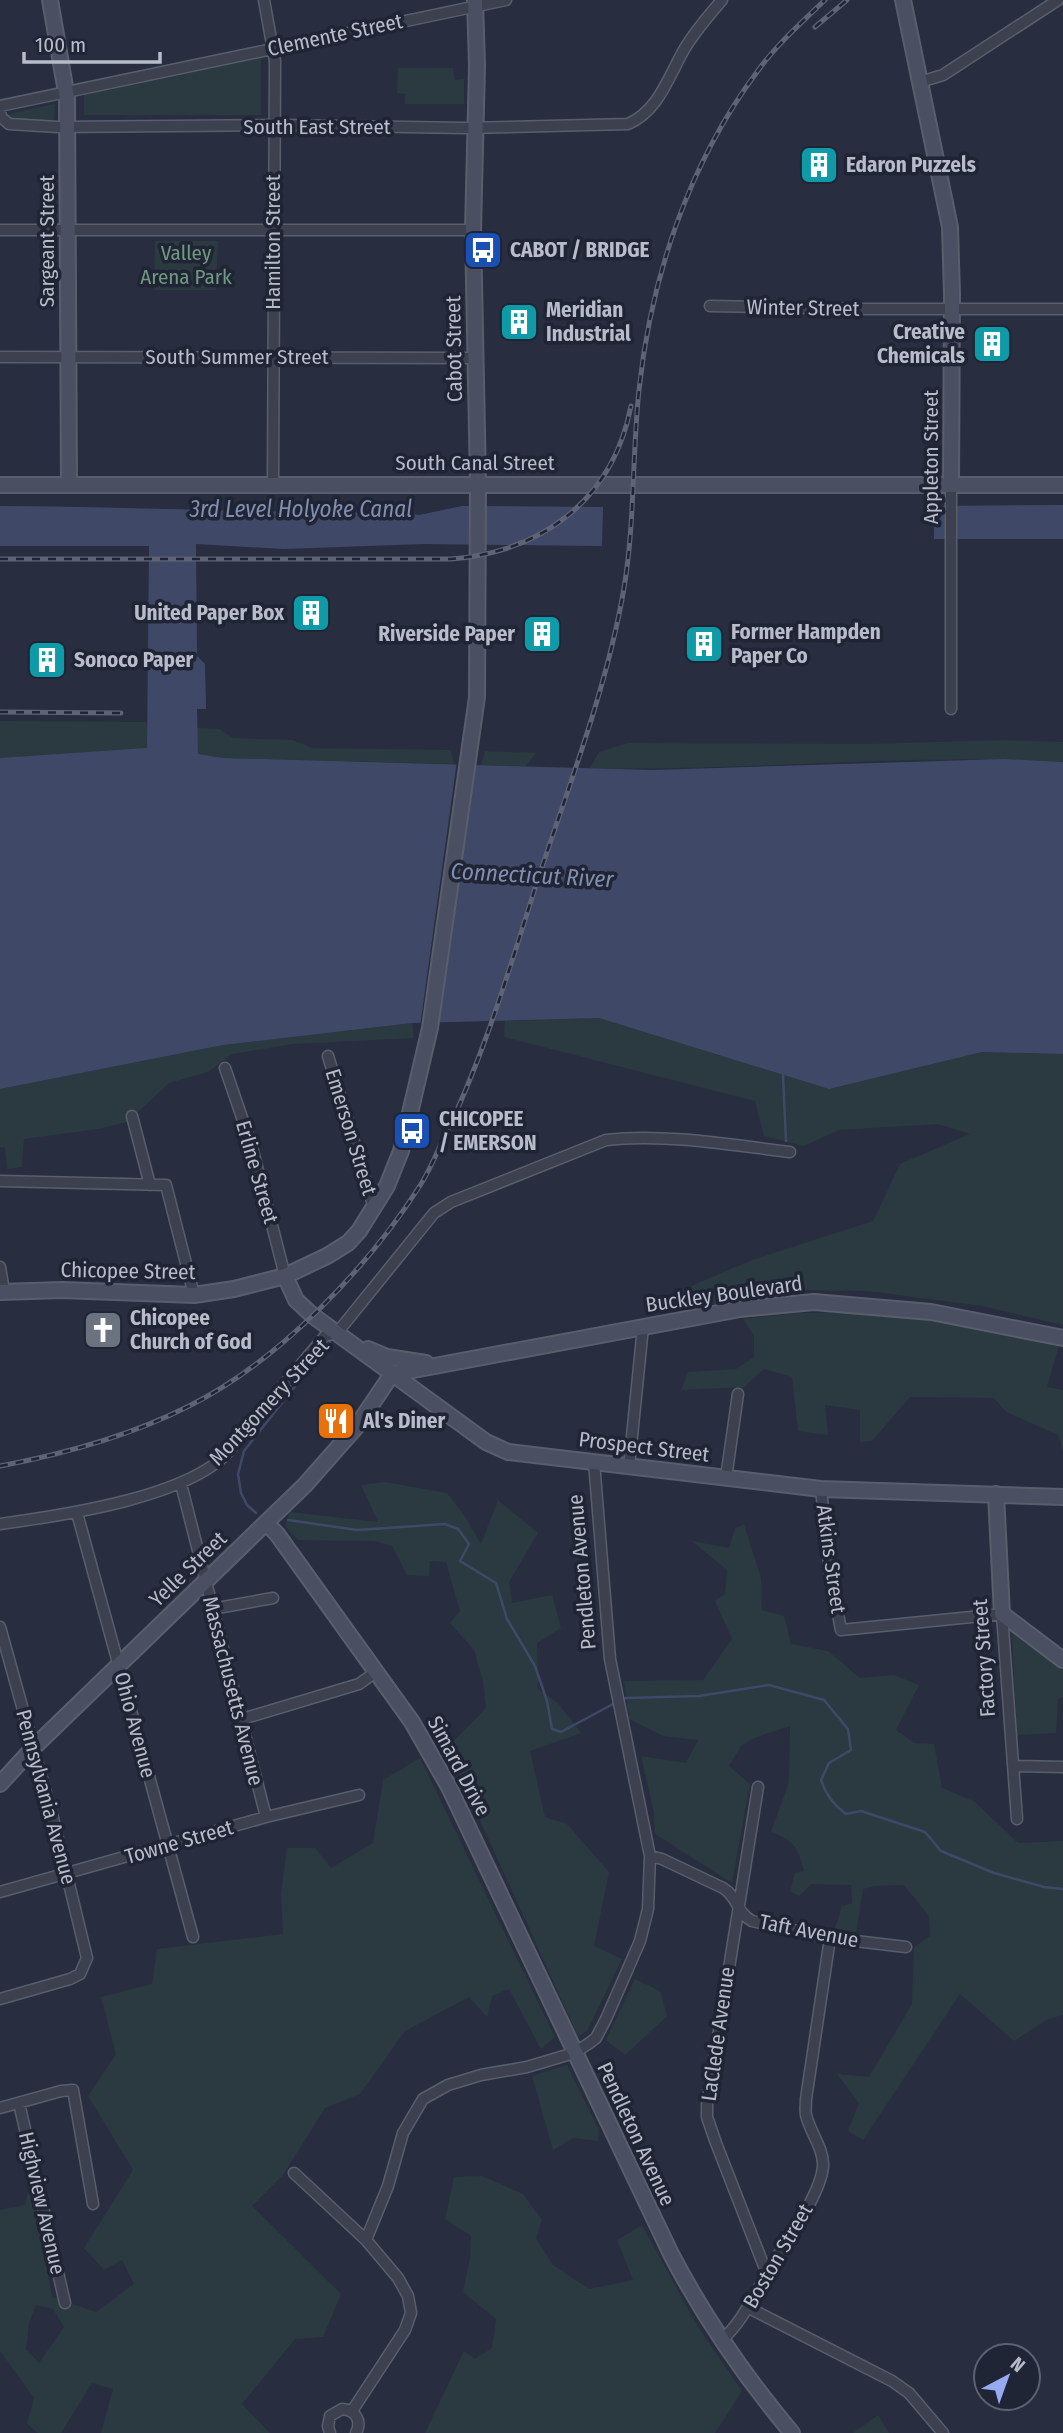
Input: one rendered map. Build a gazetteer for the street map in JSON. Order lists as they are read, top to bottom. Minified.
{"streets":{"street":["Clemente Street","South East Street","Sargeant Street","Hamilton Street","Winter Street","Cabot Street","South Summer Street","Appleton Street","South Canal Street","Emerson Street","Erline Street","Chicopee Street","Buckley Boulevard","Montgomery Street","Prospect Street","Atkins Street","Yelle Street","Pendleton Avenue","Factory Street","Massachusetts Avenue","Ohio Avenue","Simard Drive","Pennsylvania Avenue","Towne Street","Taft Avenue","LaClede Avenue","Highview Avenue","Boston Street"]},"crossings":[["Clemente Street","Sargeant Street"],["Clemente Street","Hamilton Street"],["Clemente Street","Cabot Street"],["South East Street","Sargeant Street"],["South East Street","Hamilton Street"],["South East Street","Cabot Street"],["Sargeant Street","South Summer Street"],["Sargeant Street","South Canal Street"],["Hamilton Street","South Summer Street"],["Hamilton Street","South Canal Street"],["Winter Street","Appleton Street"],["Cabot Street","South Summer Street"],["Cabot Street","South Canal Street"],["Cabot Street","Chicopee Street"],["Appleton Street","South Canal Street"],["Emerson Street","Chicopee Street"],["Erline Street","Chicopee Street"],["Erline Street","Prospect Street"],["Chicopee Street","Prospect Street"],["Buckley Boulevard","Prospect Street"],["Buckley Boulevard","Yelle Street"],["Montgomery Street","Prospect Street"],["Montgomery Street","Massachusetts Avenue"],["Montgomery Street","Ohio Avenue"],["Prospect Street","Atkins Street"],["Prospect Street","Yelle Street"],["Prospect Street","Pendleton Avenue"],["Prospect Street","Factory Street"],["Atkins Street","Factory Street"],["Yelle Street","Massachusetts Avenue"],["Yelle Street","Ohio Avenue"],["Yelle Street","Simard Drive"],["Yelle Street","Pennsylvania Avenue"],["Pendleton Avenue","Simard Drive"],["Pendleton Avenue","Taft Avenue"],["Pendleton Avenue","Boston Street"],["Massachusetts Avenue","Towne Street"],["Ohio Avenue","Towne Street"],["Pennsylvania Avenue","Towne Street"],["Taft Avenue","LaClede Avenue"],["Taft Avenue","Boston Street"],["LaClede Avenue","Boston Street"]],"water":["3rd Level Holyoke Canal","Connecticut River"],"parks":["Valley Arena Park"],"places":{"building":["Edaron Puzzels","Meridian Industrial","Creative Chemicals","United Paper Box","Riverside Paper","Former Hampden Paper Co","Sonoco Paper"],"bus stop":["CABOT / BRIDGE","CHICOPEE / EMERSON"],"church":["Chicopee Church of God"],"restaurant":["Al's Diner"]},"scale_bar":"100 m","north":"top right"}
